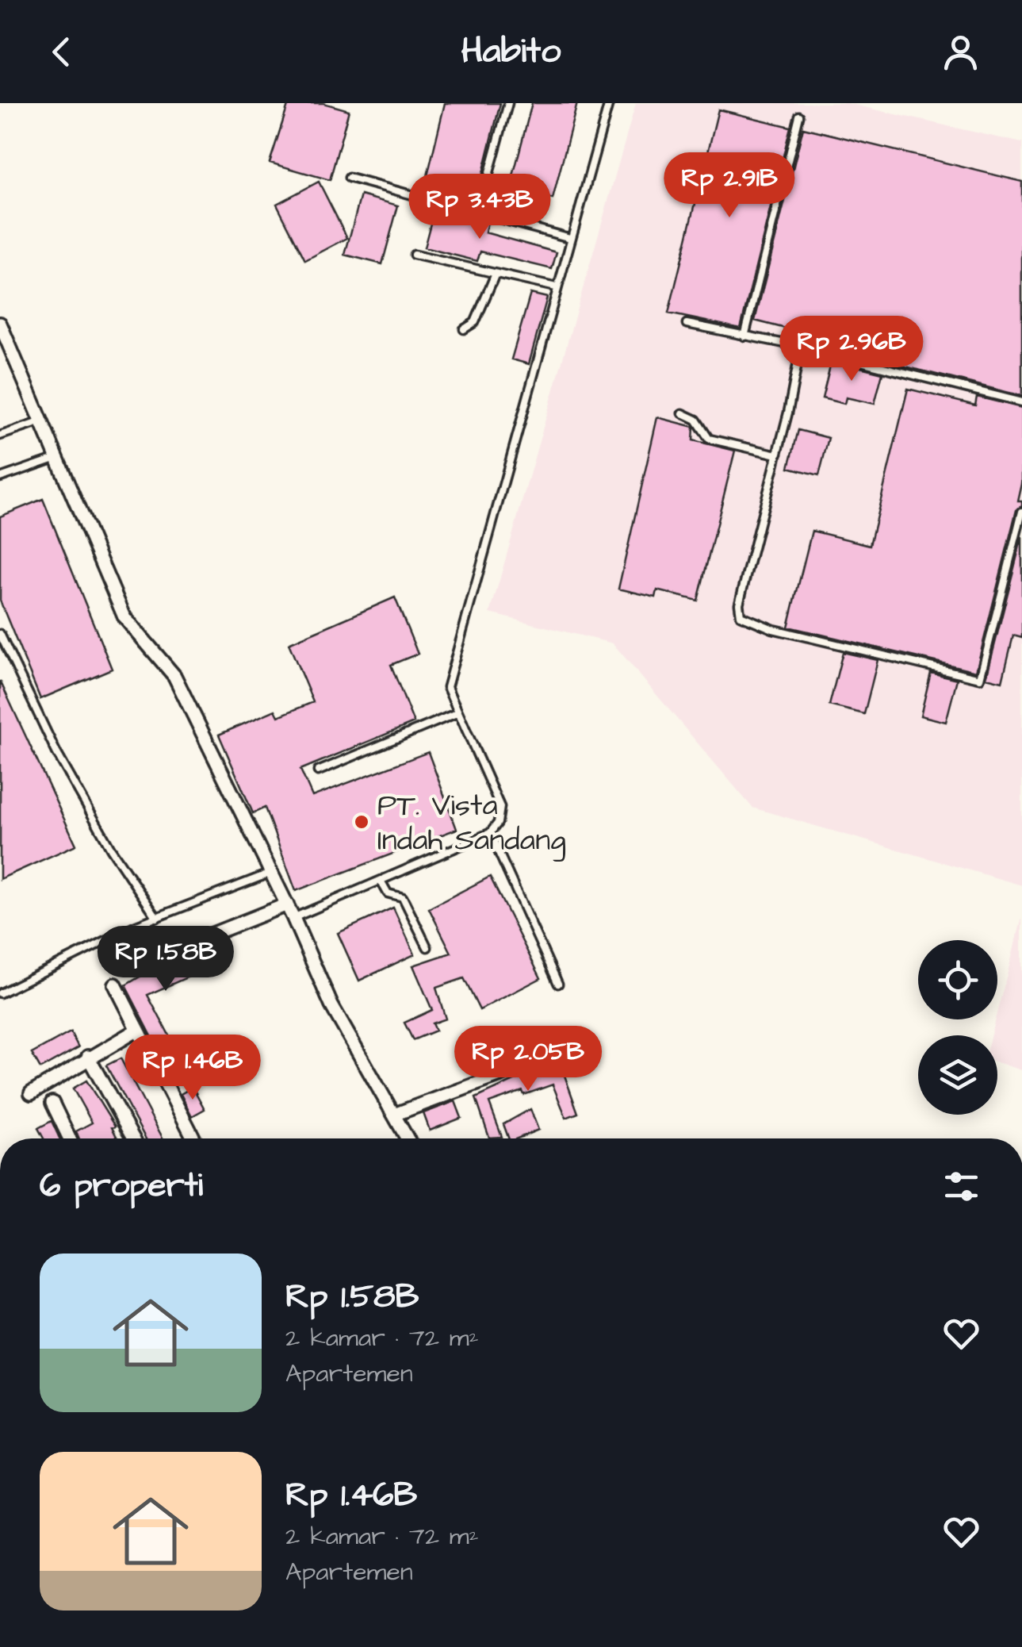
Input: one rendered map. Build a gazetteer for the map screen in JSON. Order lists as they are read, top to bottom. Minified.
{"places":["PT. Vista Indah Sandang"],"page":{"header":"Habito","price":["Rp 2.91B","Rp 3.43B","Rp 2.96B","Rp 1.58B","Rp 2.05B","Rp 1.46B"],"heading":"6 properti","list":[{"name":"Rp 1.58B","note":"2 kamar · 72 m² · Apartemen"},{"name":"Rp 1.46B","note":"2 kamar · 72 m² · Apartemen"}]}}
